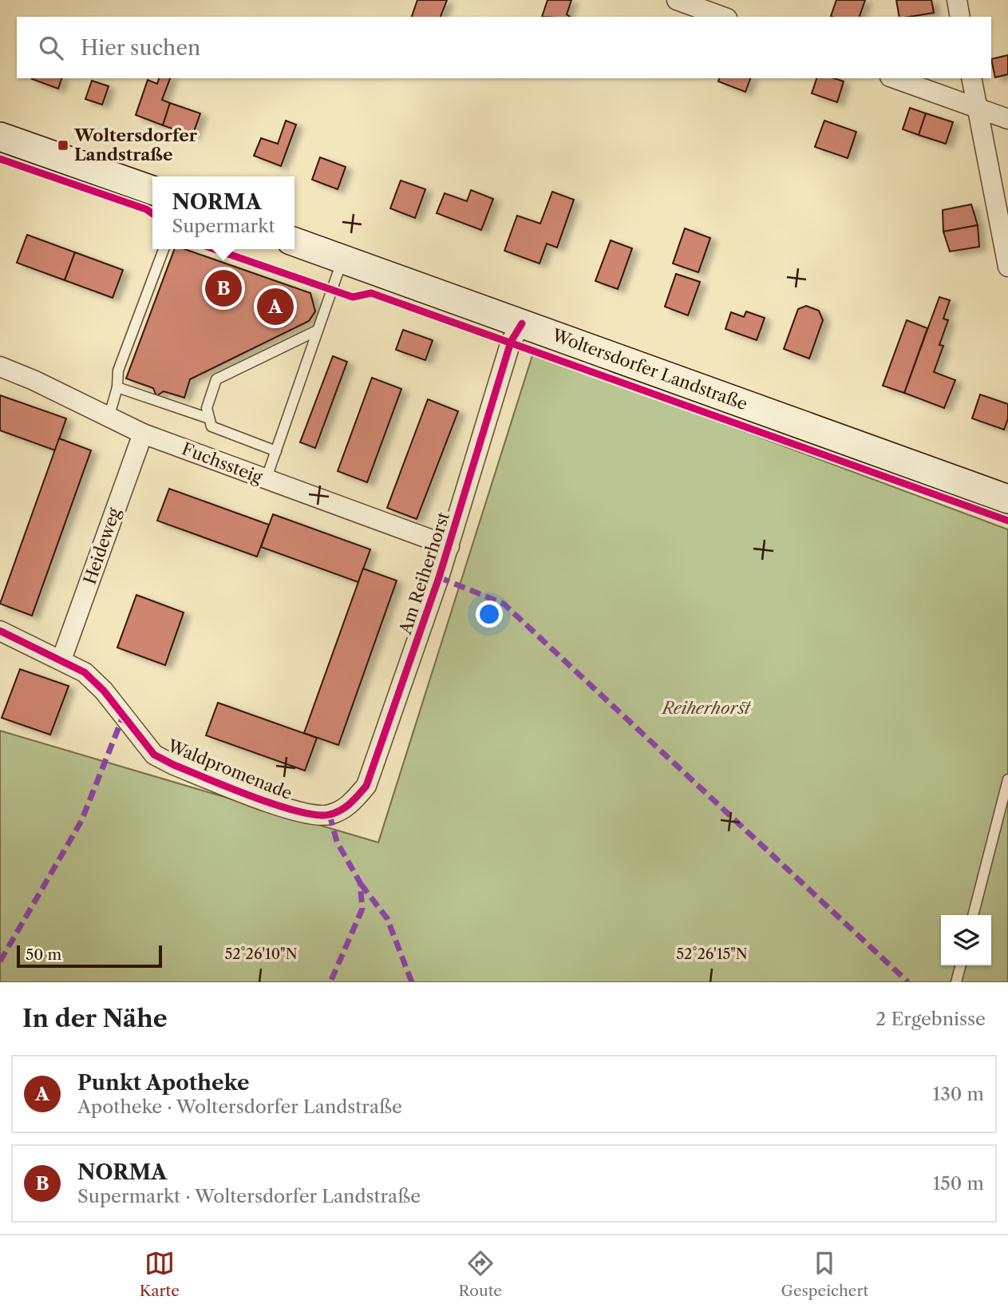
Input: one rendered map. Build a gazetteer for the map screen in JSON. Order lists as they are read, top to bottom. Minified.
{"streets":{"main road":["Woltersdorfer Landstraße"],"street":["Fuchssteig","Heideweg","Am Reiherhorst","Waldpromenade"]},"crossings":[["Woltersdorfer Landstraße","Am Reiherhorst"],["Fuchssteig","Heideweg"],["Fuchssteig","Am Reiherhorst"],["Heideweg","Waldpromenade"],["Am Reiherhorst","Waldpromenade"]],"parks":["Reiherhorst"],"places":{"transit":["Woltersdorfer Landstraße"]},"scale_bar":"50 m","page":{"search":"Hier suchen","popup":["NORMA","Supermarkt"],"pins":["B","A"],"scale":"50 m","heading":["In der Nähe","2 Ergebnisse"],"list":[{"mark":"A","name":"Punkt Apotheke","note":"Apotheke · Woltersdorfer Landstraße","value":"130 m"},{"mark":"B","name":"NORMA","note":"Supermarkt · Woltersdorfer Landstraße","value":"150 m"}],"nav":["Karte","Route","Gespeichert"]},"coordinates":["52°26'10\"N","52°26'15\"N"]}
